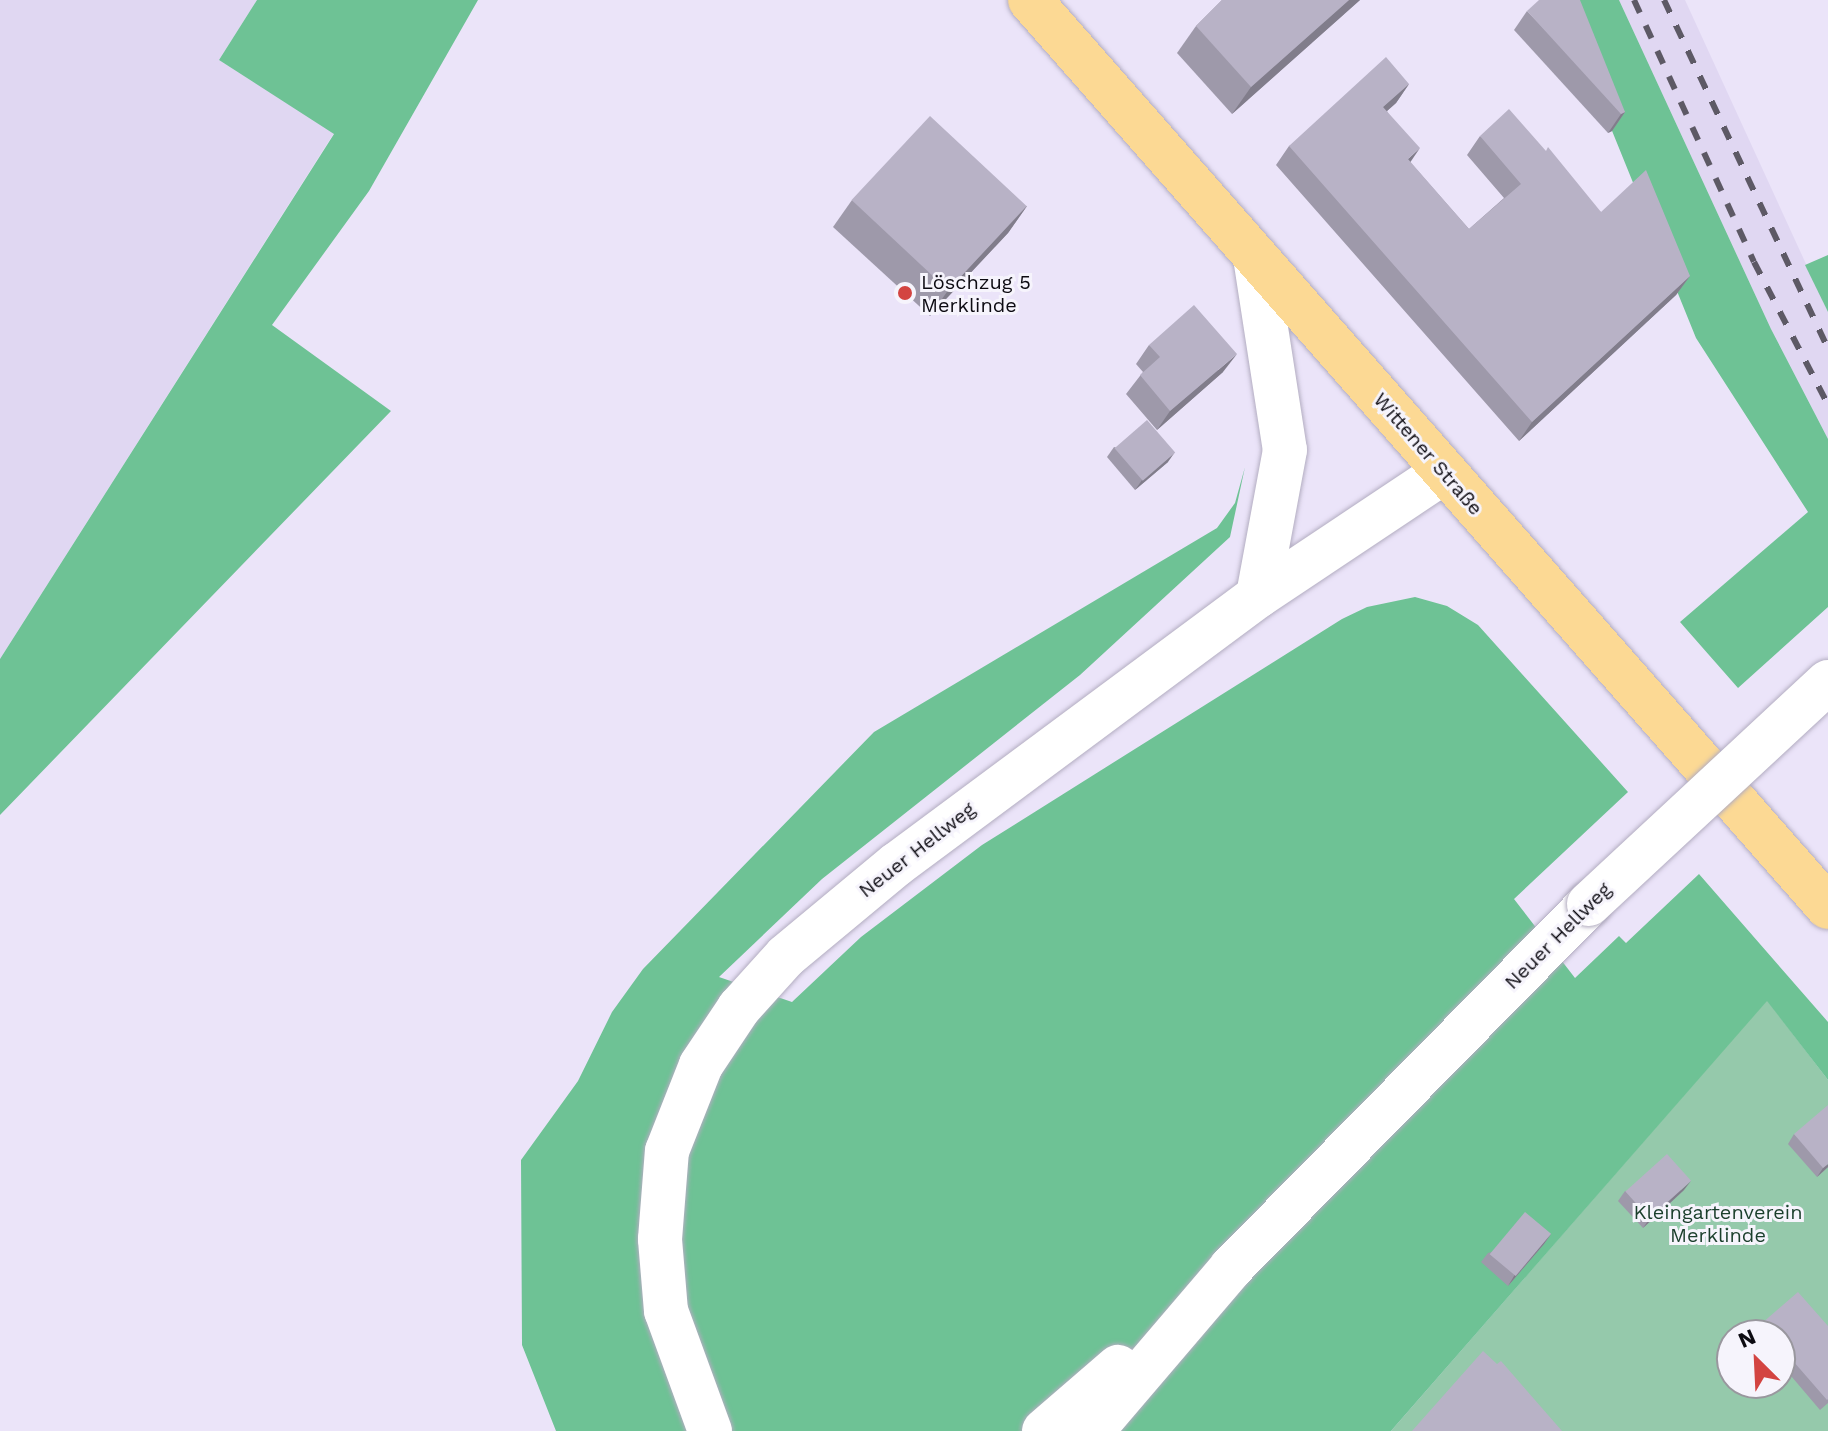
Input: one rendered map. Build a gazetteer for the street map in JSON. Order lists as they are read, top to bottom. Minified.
{"streets":{"main road":["Wittener Straße","Neuer Hellweg"]},"crossings":[["Wittener Straße","Neuer Hellweg"]],"parks":["Kleingartenverein Merklinde"],"places":["Löschzug 5 Merklinde"],"north":"top left"}
